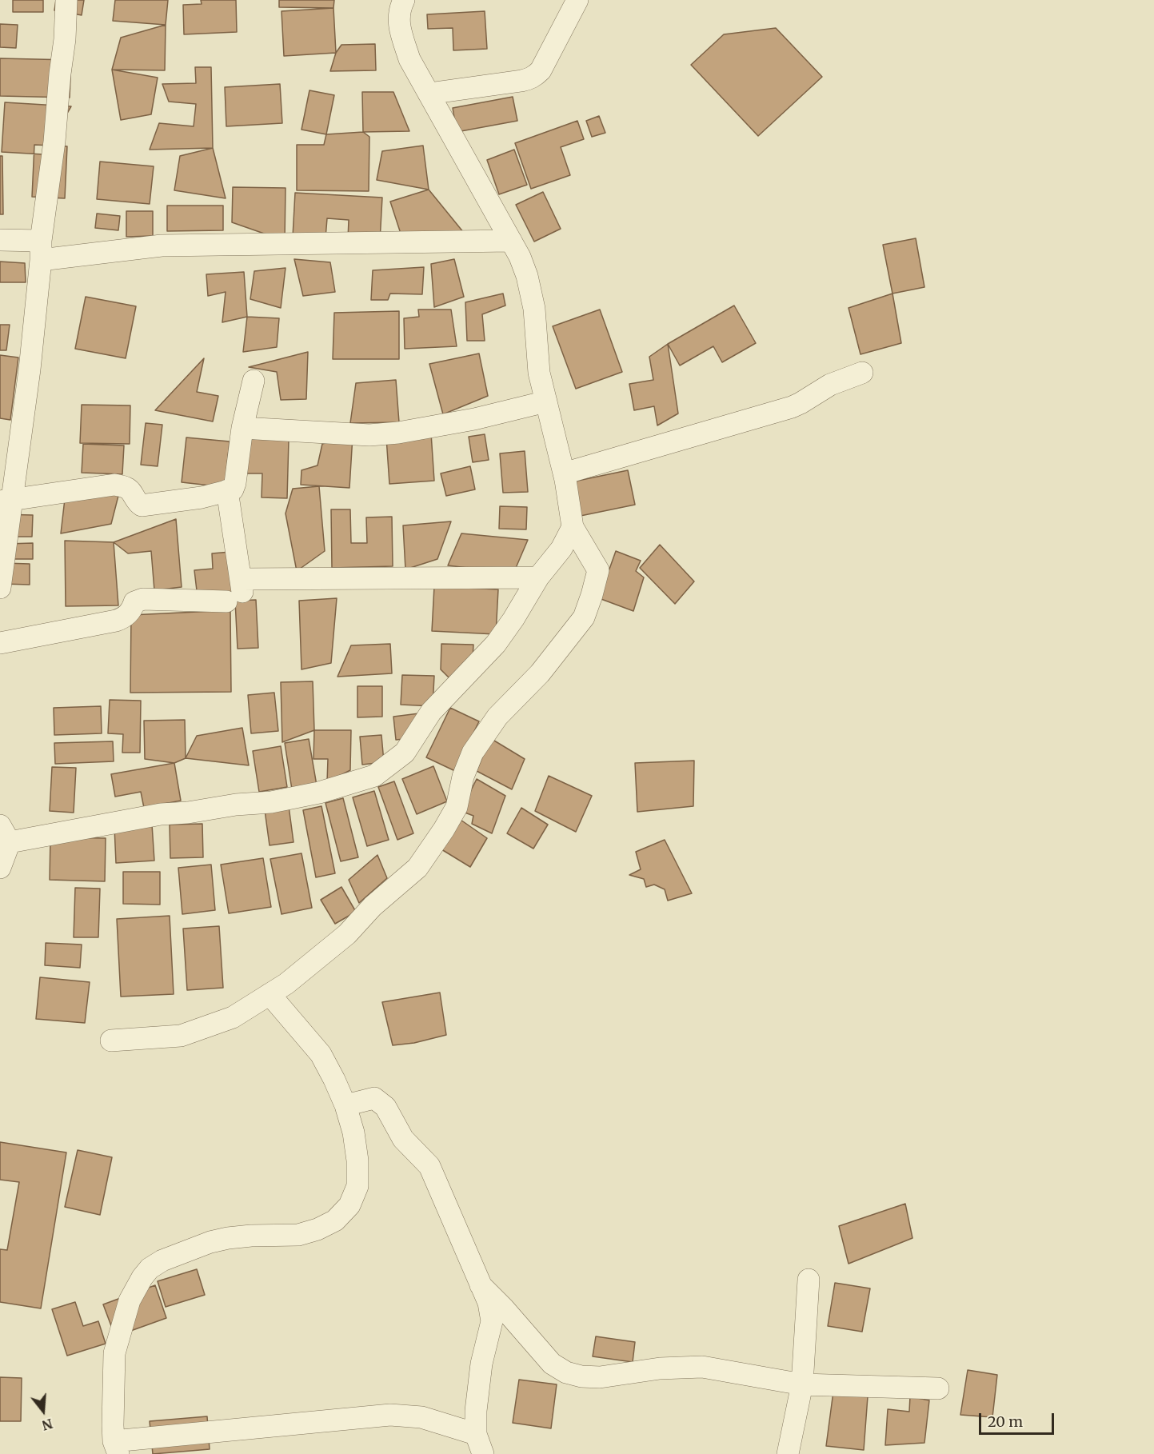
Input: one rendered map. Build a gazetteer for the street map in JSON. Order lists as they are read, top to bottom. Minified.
{"scale_bar":"20 m","north":"bottom"}
